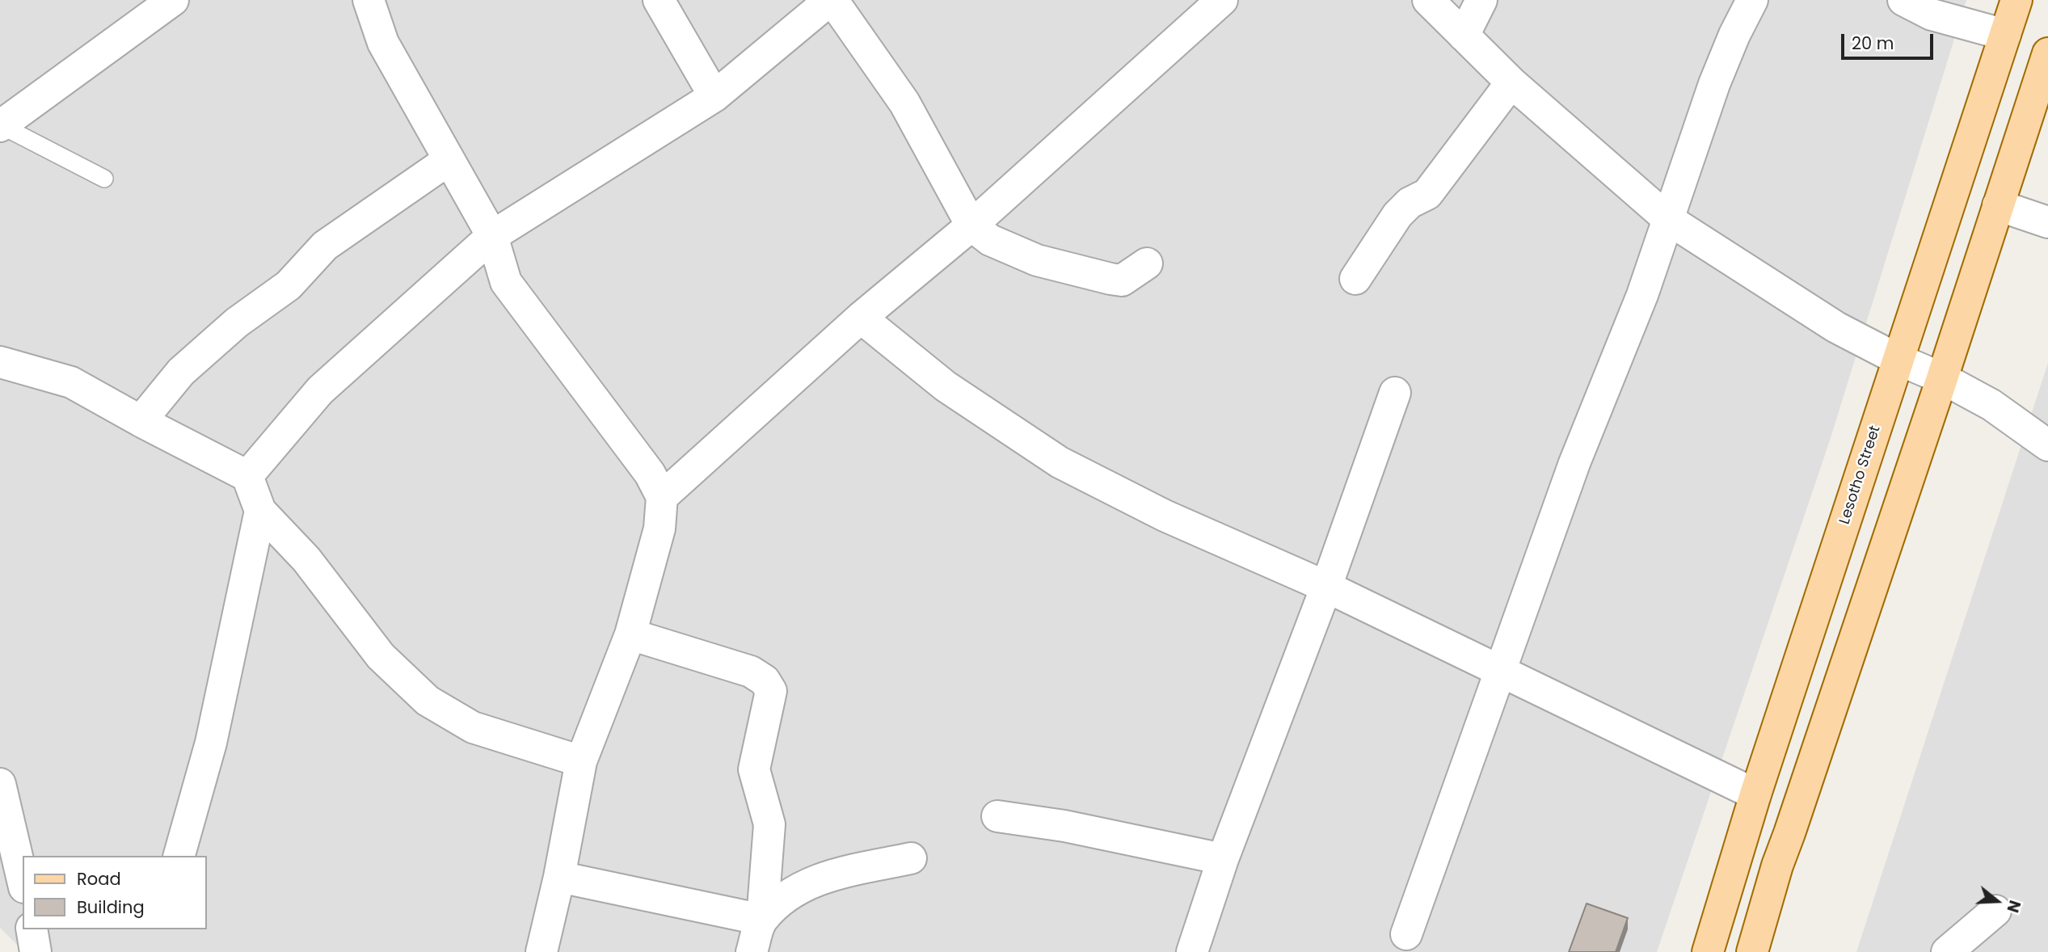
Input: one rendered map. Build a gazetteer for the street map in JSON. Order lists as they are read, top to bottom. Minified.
{"streets":{"main road":["Lesotho Street"]},"legend":["Road","Building"],"scale_bar":"20 m","north":"right"}
